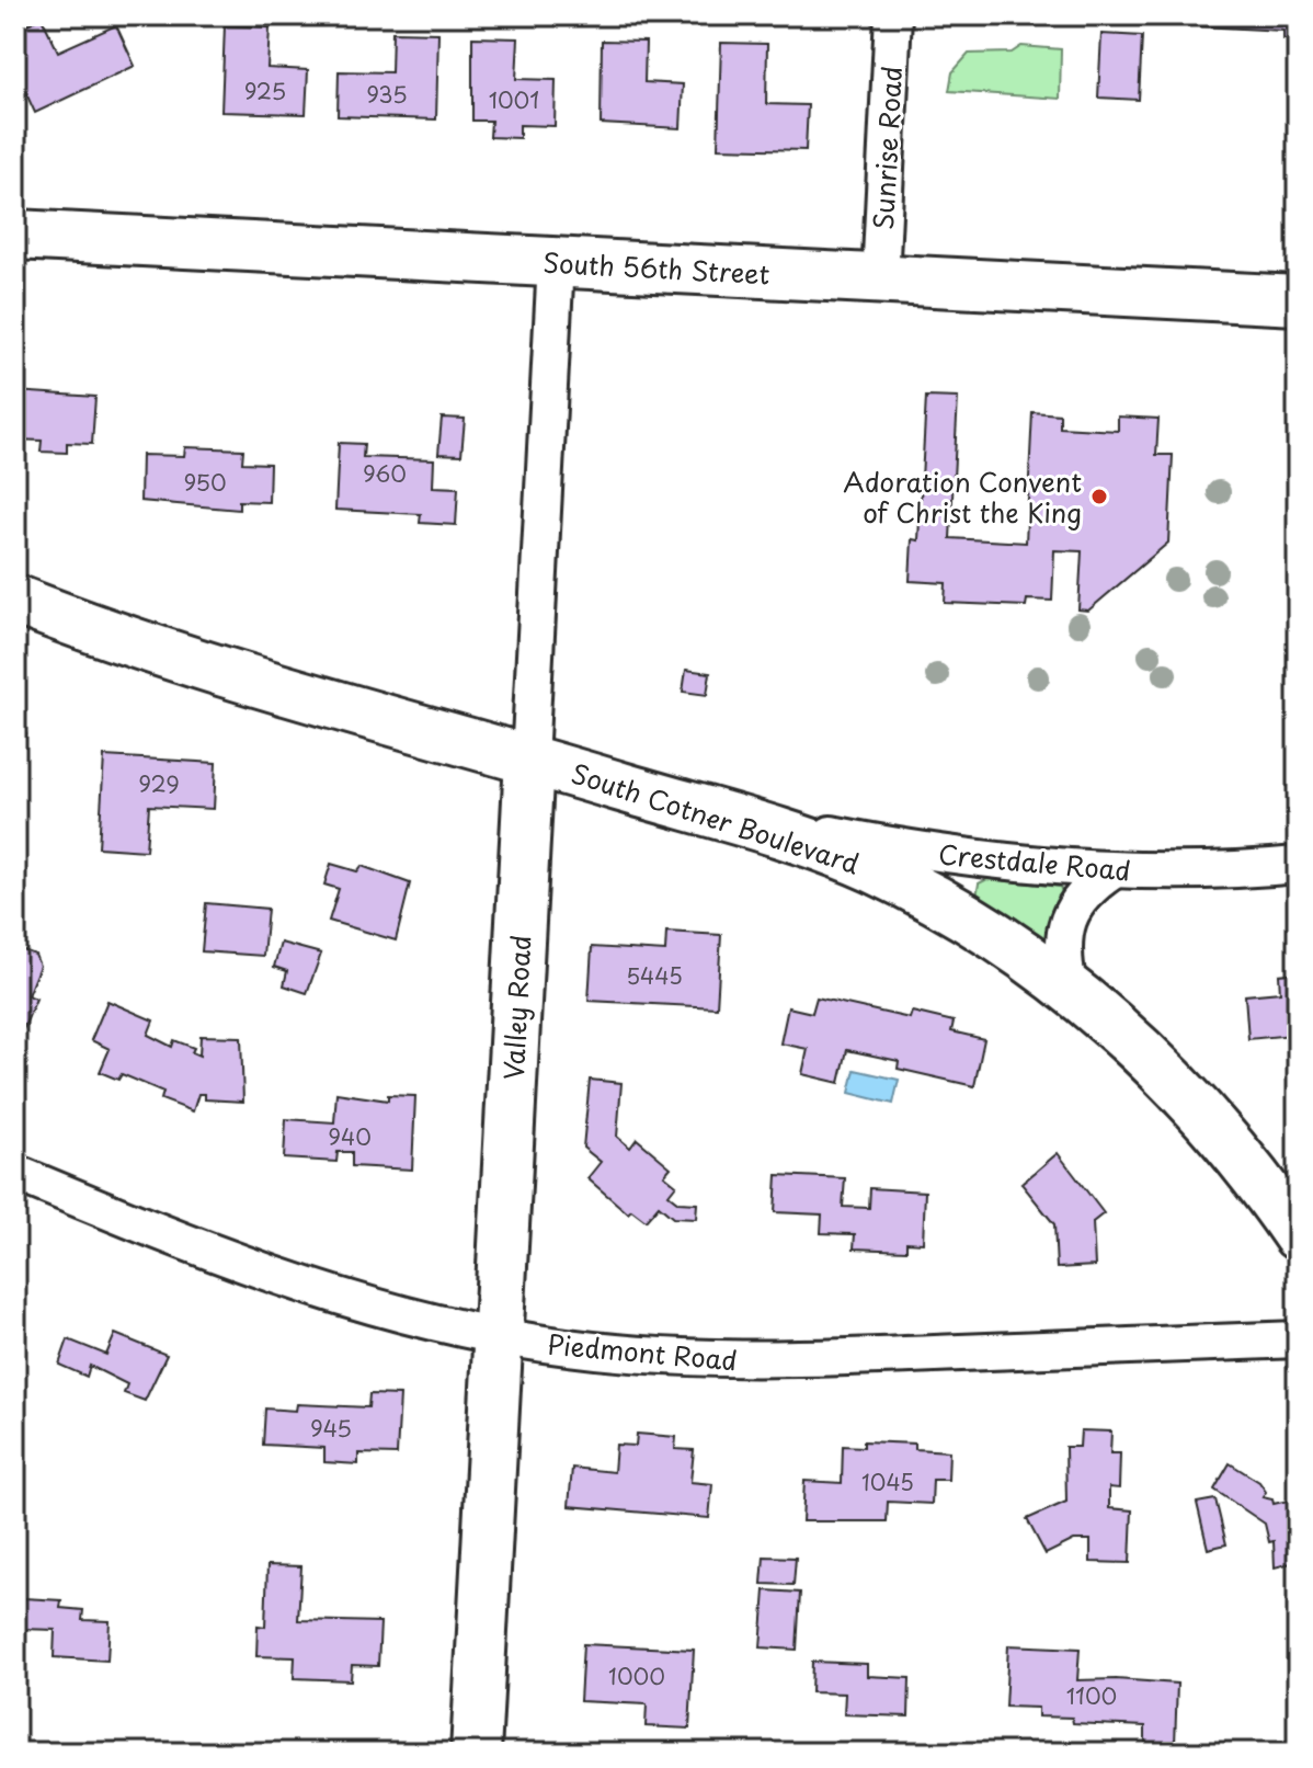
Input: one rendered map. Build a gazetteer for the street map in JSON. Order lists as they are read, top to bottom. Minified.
{"streets":{"main road":["South 56th Street","South Cotner Boulevard","Valley Road"],"street":["Sunrise Road","Crestdale Road","Piedmont Road"]},"crossings":[["Sunrise Road","South 56th Street"],["South 56th Street","Valley Road"],["South Cotner Boulevard","Crestdale Road"],["South Cotner Boulevard","Valley Road"],["Valley Road","Piedmont Road"]],"places":["Adoration Convent of Christ the King"],"house_numbers":["925","935","1001","960","950","929","5445","940","945","1045","1000","1100"]}
